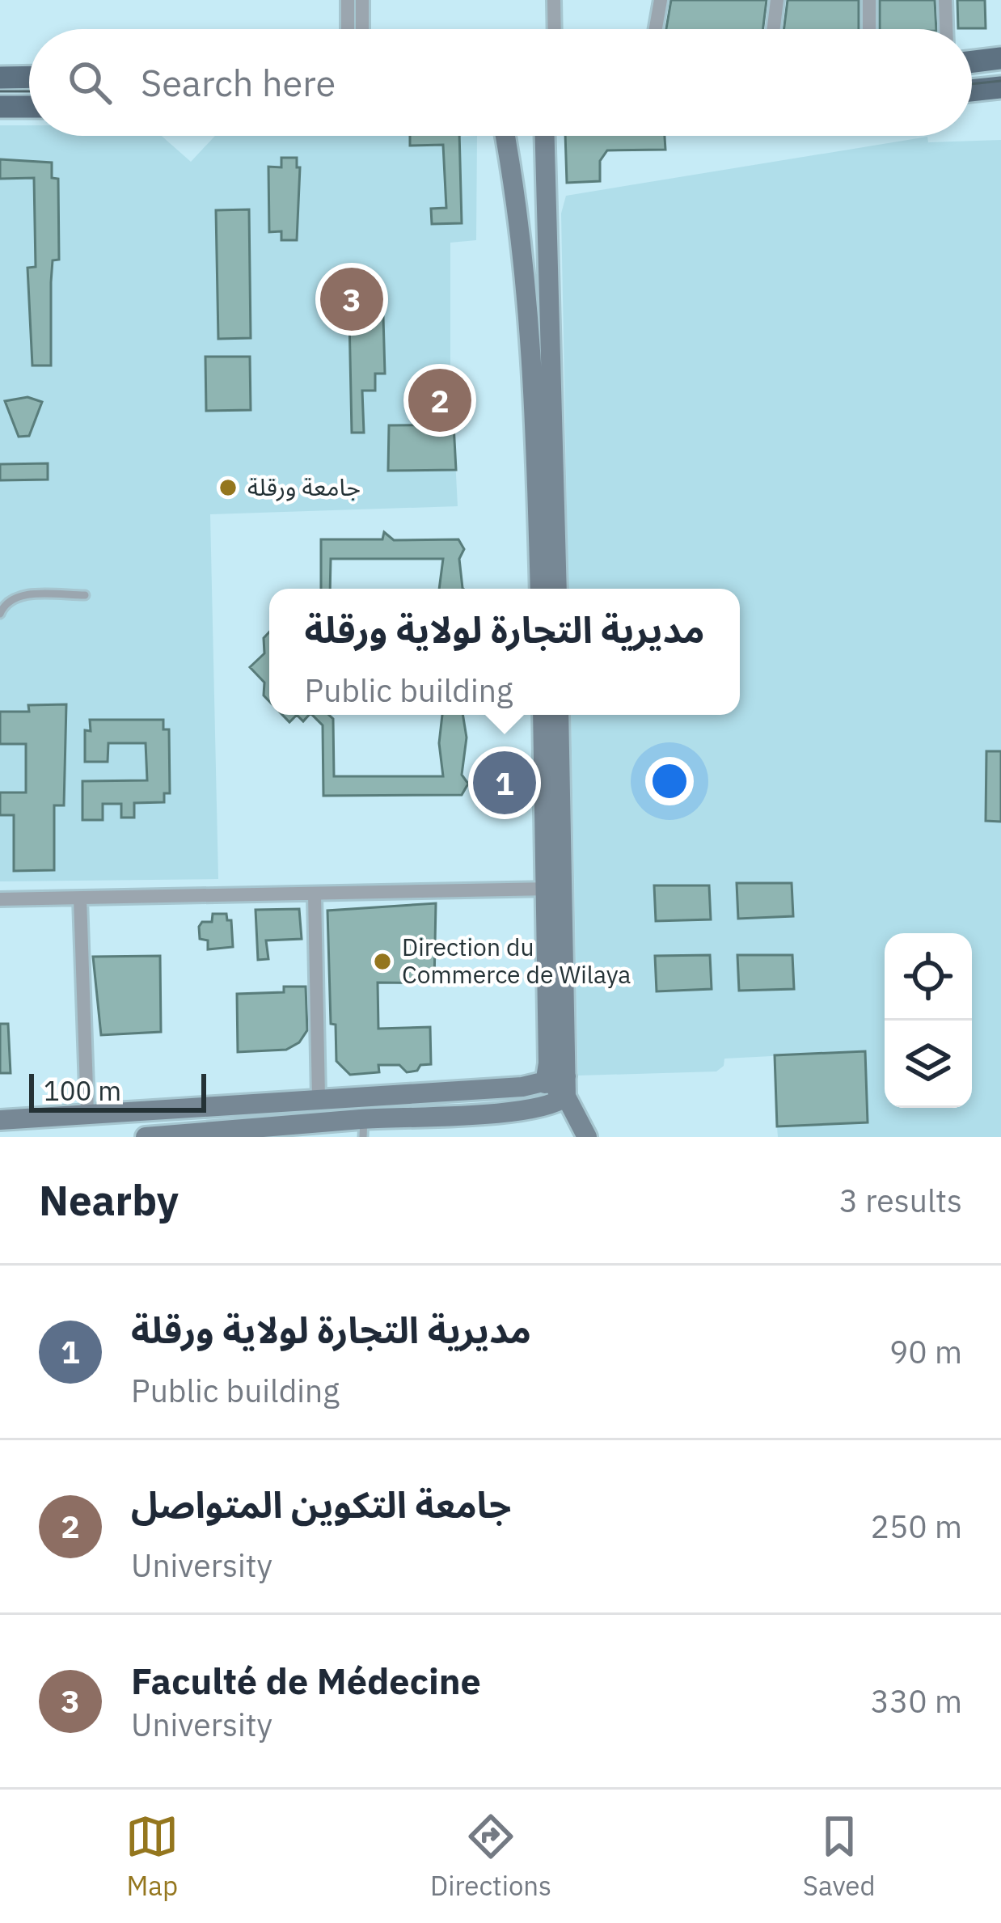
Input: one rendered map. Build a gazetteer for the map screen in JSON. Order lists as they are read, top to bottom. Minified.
{"places":["جامعة ورقلة","Direction du Commerce de Wilaya"],"scale_bar":"100 m","page":{"search":"Search here","pins":["3","2","1"],"popup":["مديرية التجارة لولاية ورقلة","Public building"],"scale":"100 m","heading":["Nearby","3 results"],"list":[{"mark":"1","name":"مديرية التجارة لولاية ورقلة","note":"Public building","value":"90 m"},{"mark":"2","name":"جامعة التكوين المتواصل","note":"University","value":"250 m"},{"mark":"3","name":"Faculté de Médecine","note":"University","value":"330 m"}],"nav":["Map","Directions","Saved"]}}
